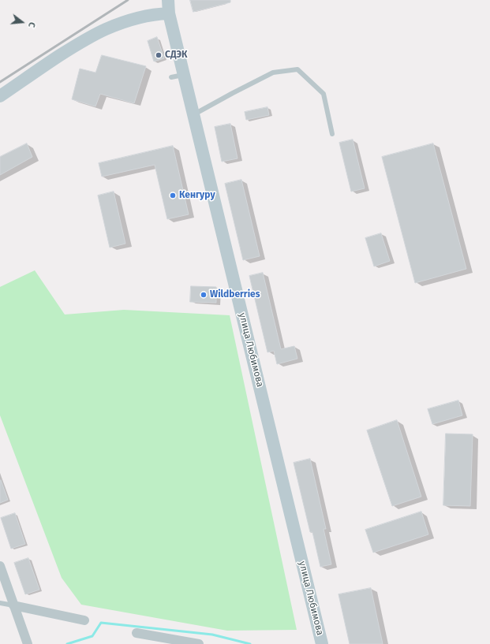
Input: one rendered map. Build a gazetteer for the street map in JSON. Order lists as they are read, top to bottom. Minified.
{"streets":{"main road":["улица Любимова"]},"places":["СДЭК","Кенгуру","Wildberries"],"north":"right"}
